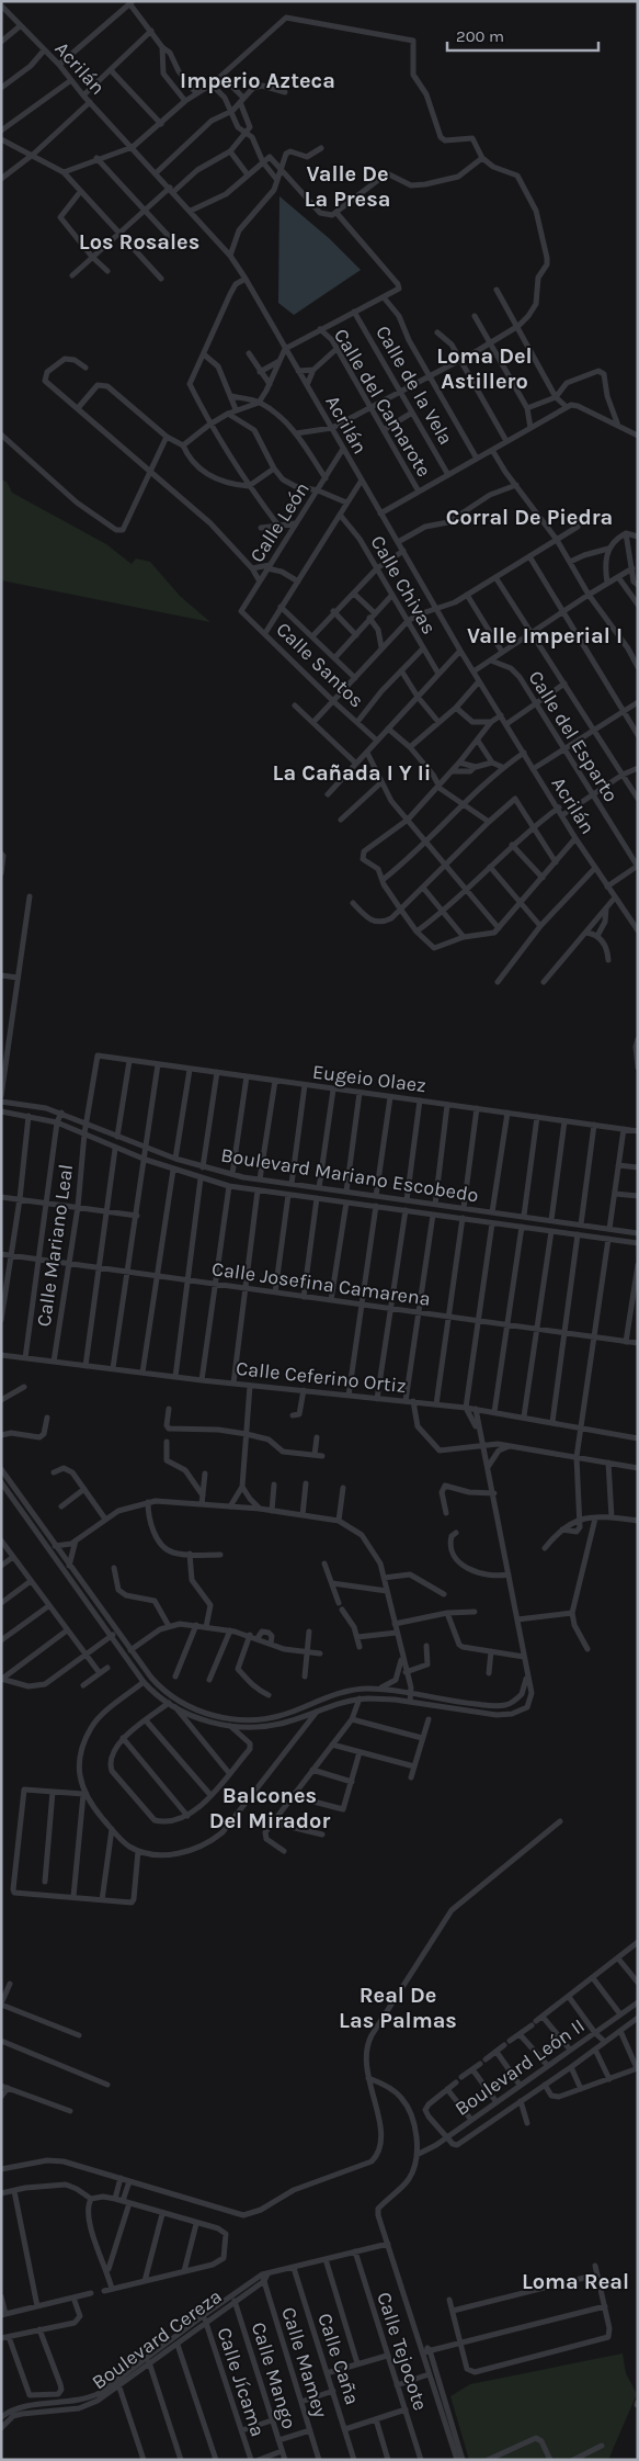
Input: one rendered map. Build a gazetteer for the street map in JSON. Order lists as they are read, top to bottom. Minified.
{"streets":{"street":["Acrilán","Calle de la Vela","Calle del Camarote","Calle León","Calle Chivas","Calle Santos","Calle del Esparto","Eugeio Olaez","Boulevard Mariano Escobedo","Calle Mariano Leal","Calle Josefina Camarena","Calle Ceferino Ortiz","Boulevard León II","Boulevard Cereza","Calle Tejocote","Calle Caña","Calle Mamey","Calle Mango","Calle Jícama"]},"crossings":[["Acrilán","Calle León"],["Calle León","Calle Santos"],["Eugeio Olaez","Boulevard Mariano Escobedo"],["Eugeio Olaez","Calle Mariano Leal"],["Boulevard Mariano Escobedo","Calle Mariano Leal"],["Calle Mariano Leal","Calle Josefina Camarena"],["Calle Mariano Leal","Calle Ceferino Ortiz"],["Boulevard Cereza","Calle Mamey"],["Boulevard Cereza","Calle Mango"],["Boulevard Cereza","Calle Jícama"]],"districts":["Imperio Azteca","Valle De La Presa","Los Rosales","Loma Del Astillero","Corral De Piedra","Valle Imperial I","La Cañada I Y Ii","Balcones Del Mirador","Real De Las Palmas","Loma Real"],"scale_bar":"200 m"}
